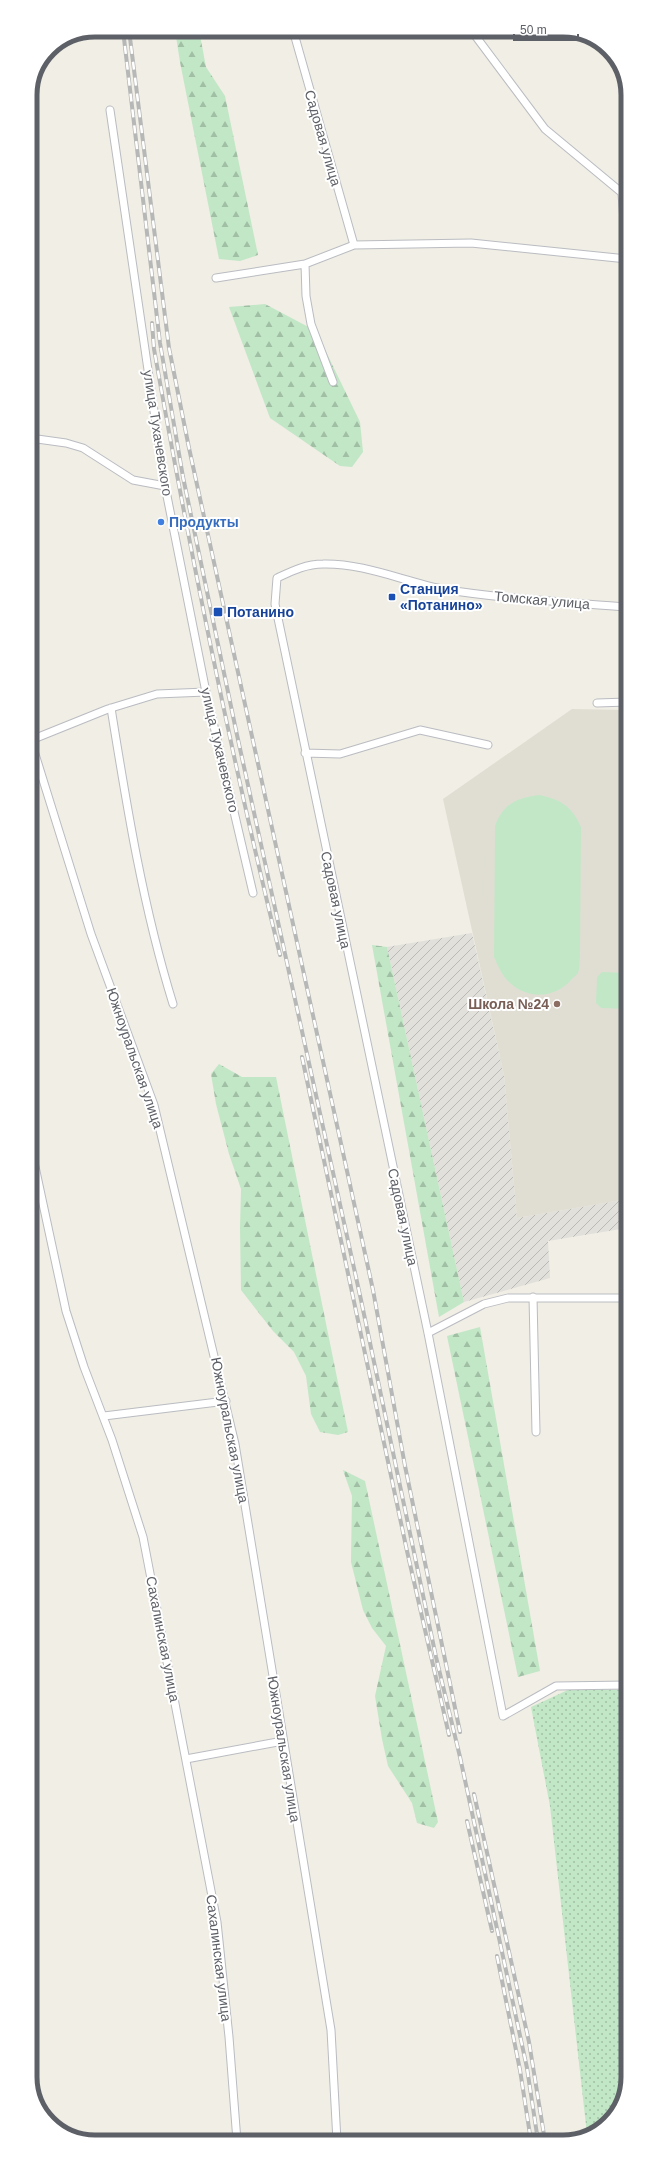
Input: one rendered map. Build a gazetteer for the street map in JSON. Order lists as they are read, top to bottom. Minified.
{"streets":{"street":["Садовая улица","улица Тухачевского","Томская улица","Южноуральская улица","Сахалинская улица"]},"crossings":[["Садовая улица","Томская улица"]],"places":{"other":["Продукты","Школа №24"],"transit":["Станция «Потанино»","Потанино"]},"scale_bar":"50 m"}
